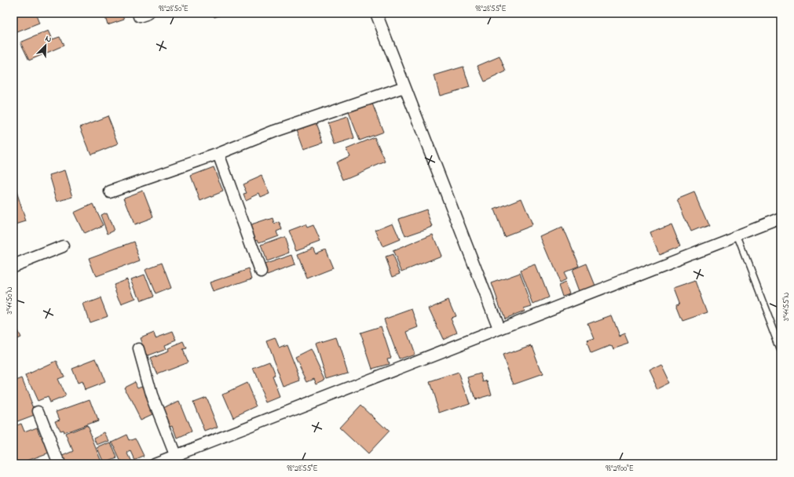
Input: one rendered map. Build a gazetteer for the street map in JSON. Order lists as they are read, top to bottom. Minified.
{"north":"top right","coordinates":["98°28'50\"E","98°28'55\"E","3°44'50\"N","3°44'55\"N","98°29'00\"E"]}
